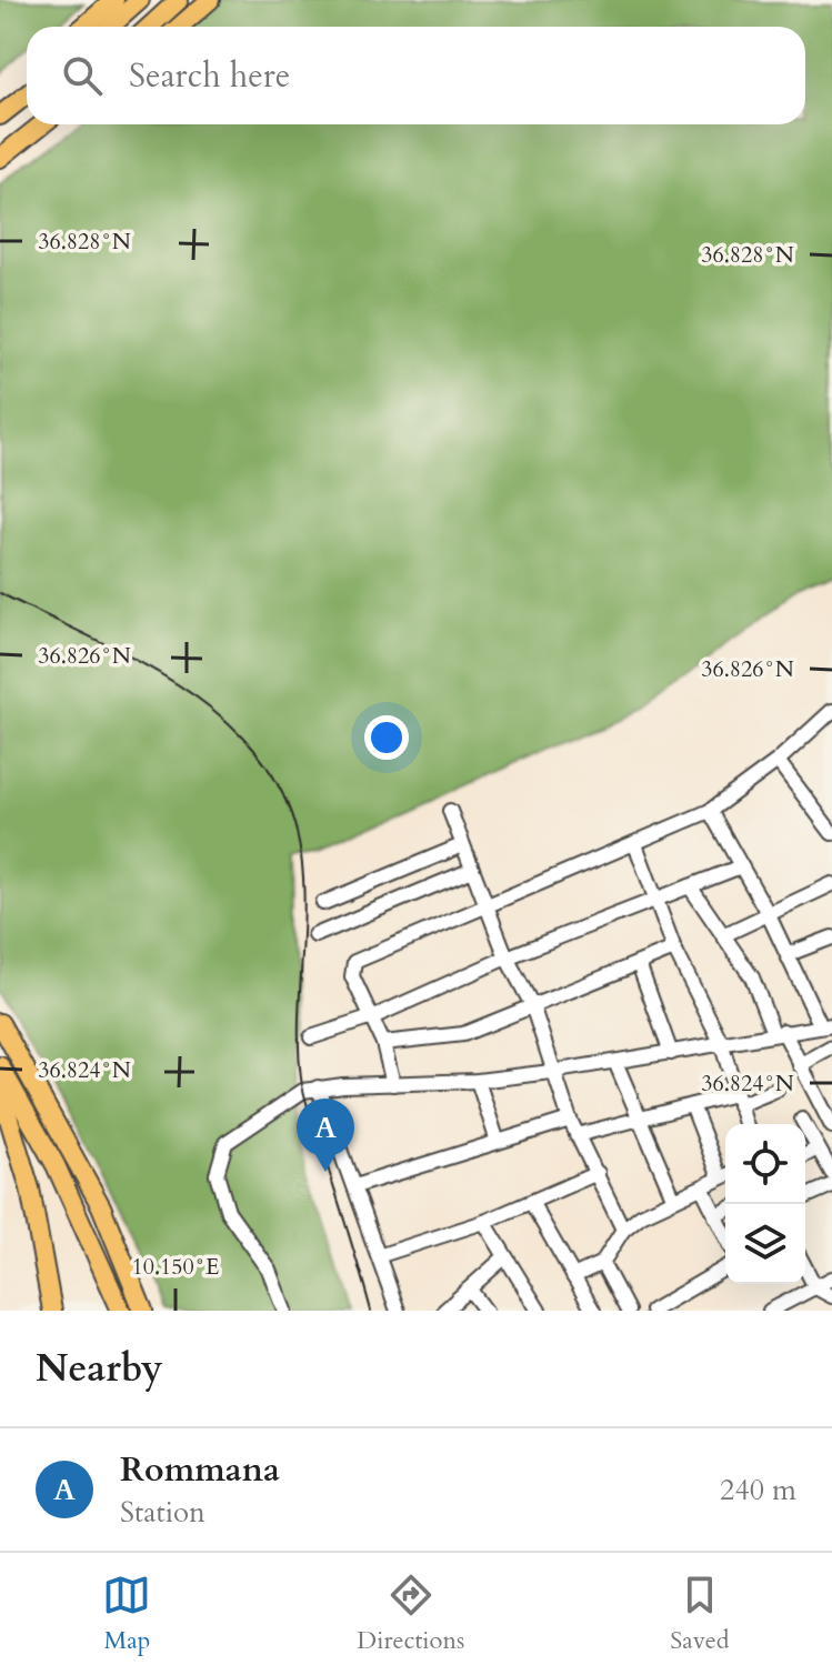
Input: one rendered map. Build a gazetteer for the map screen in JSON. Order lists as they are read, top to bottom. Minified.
{"page":{"search":"Search here","pins":"A","heading":"Nearby","list":[{"mark":"A","name":"Rommana","note":"Station","value":"240 m"}],"nav":["Map","Directions","Saved"]},"coordinates":["36.828°N","36.826°N","36.824°N","10.150°E"]}
